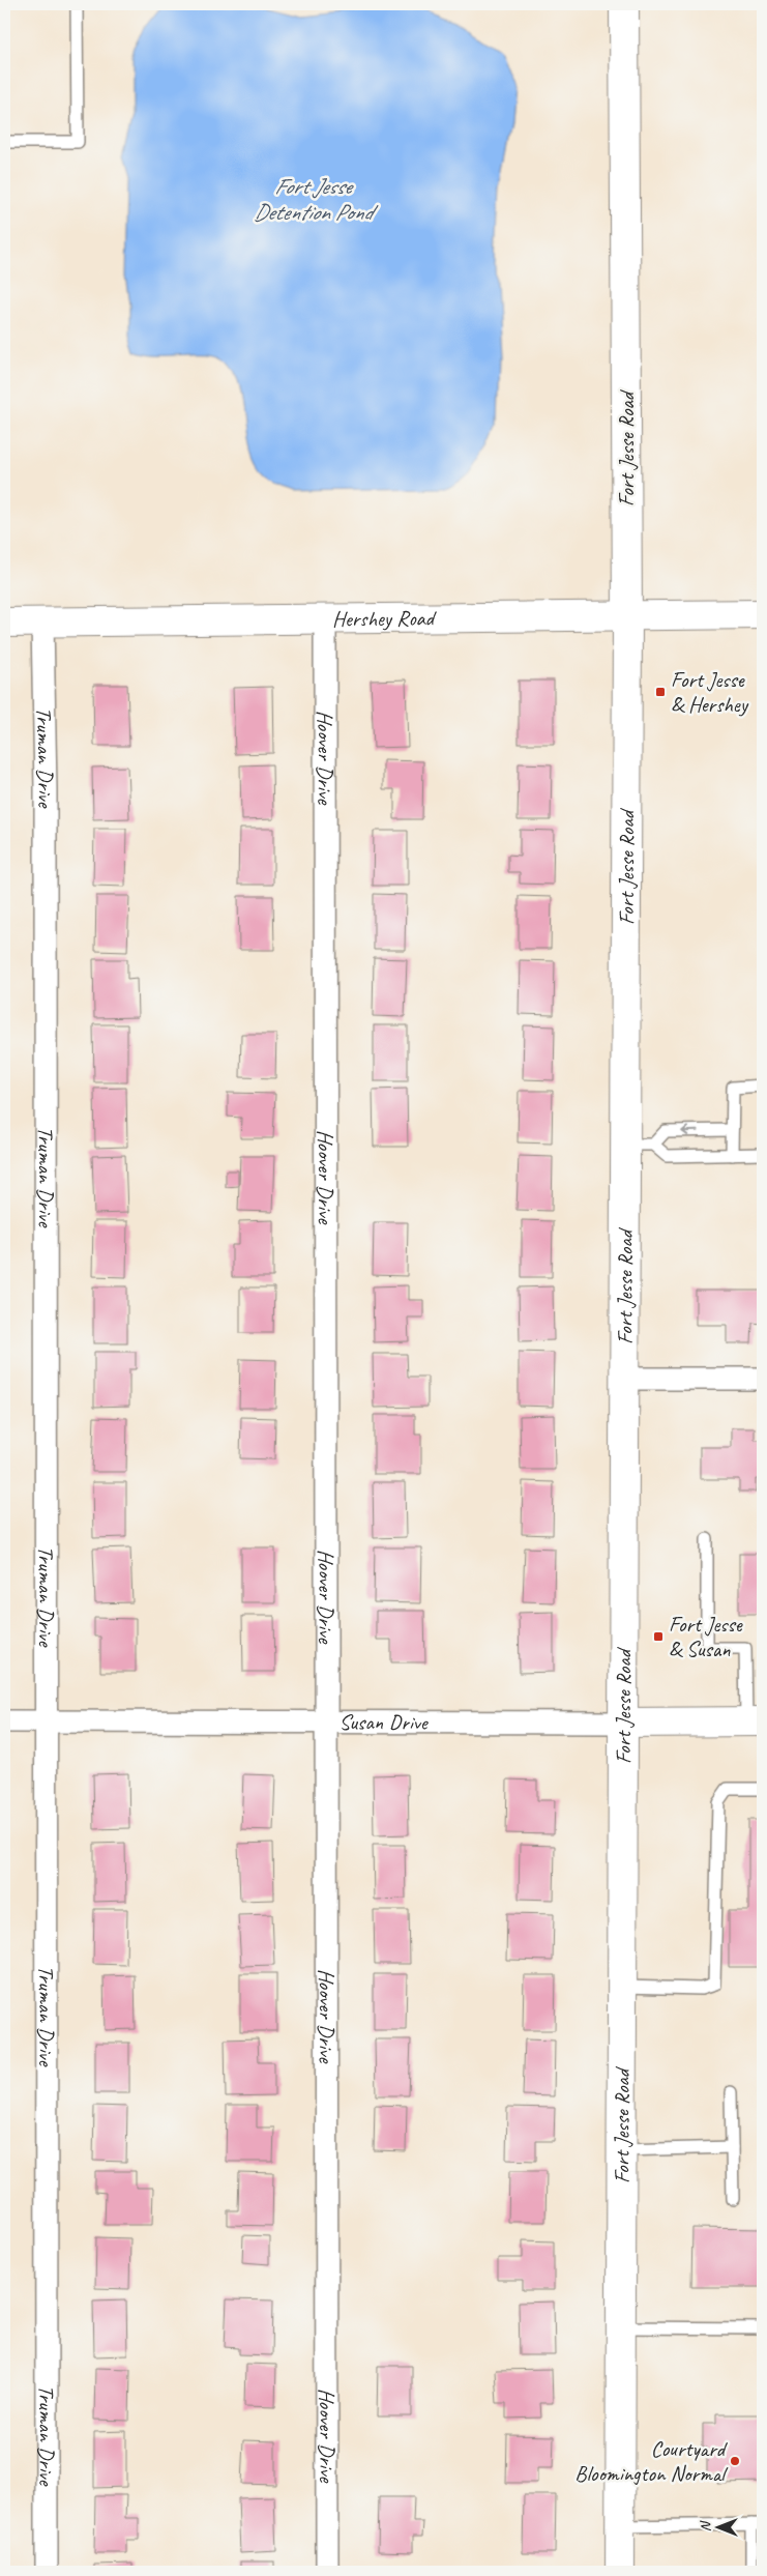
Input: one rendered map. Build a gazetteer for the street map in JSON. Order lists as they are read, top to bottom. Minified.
{"streets":{"main road":["Fort Jesse Road","Hershey Road","Susan Drive"],"street":["Hoover Drive","Truman Drive"]},"crossings":[["Fort Jesse Road","Hershey Road"],["Fort Jesse Road","Susan Drive"],["Hershey Road","Hoover Drive"],["Hershey Road","Truman Drive"],["Hoover Drive","Susan Drive"],["Truman Drive","Susan Drive"]],"water":["Fort Jesse Detention Pond"],"places":{"transit":["Fort Jesse & Hershey","Fort Jesse & Susan"],"other":["Courtyard Bloomington Normal"]},"north":"left"}
